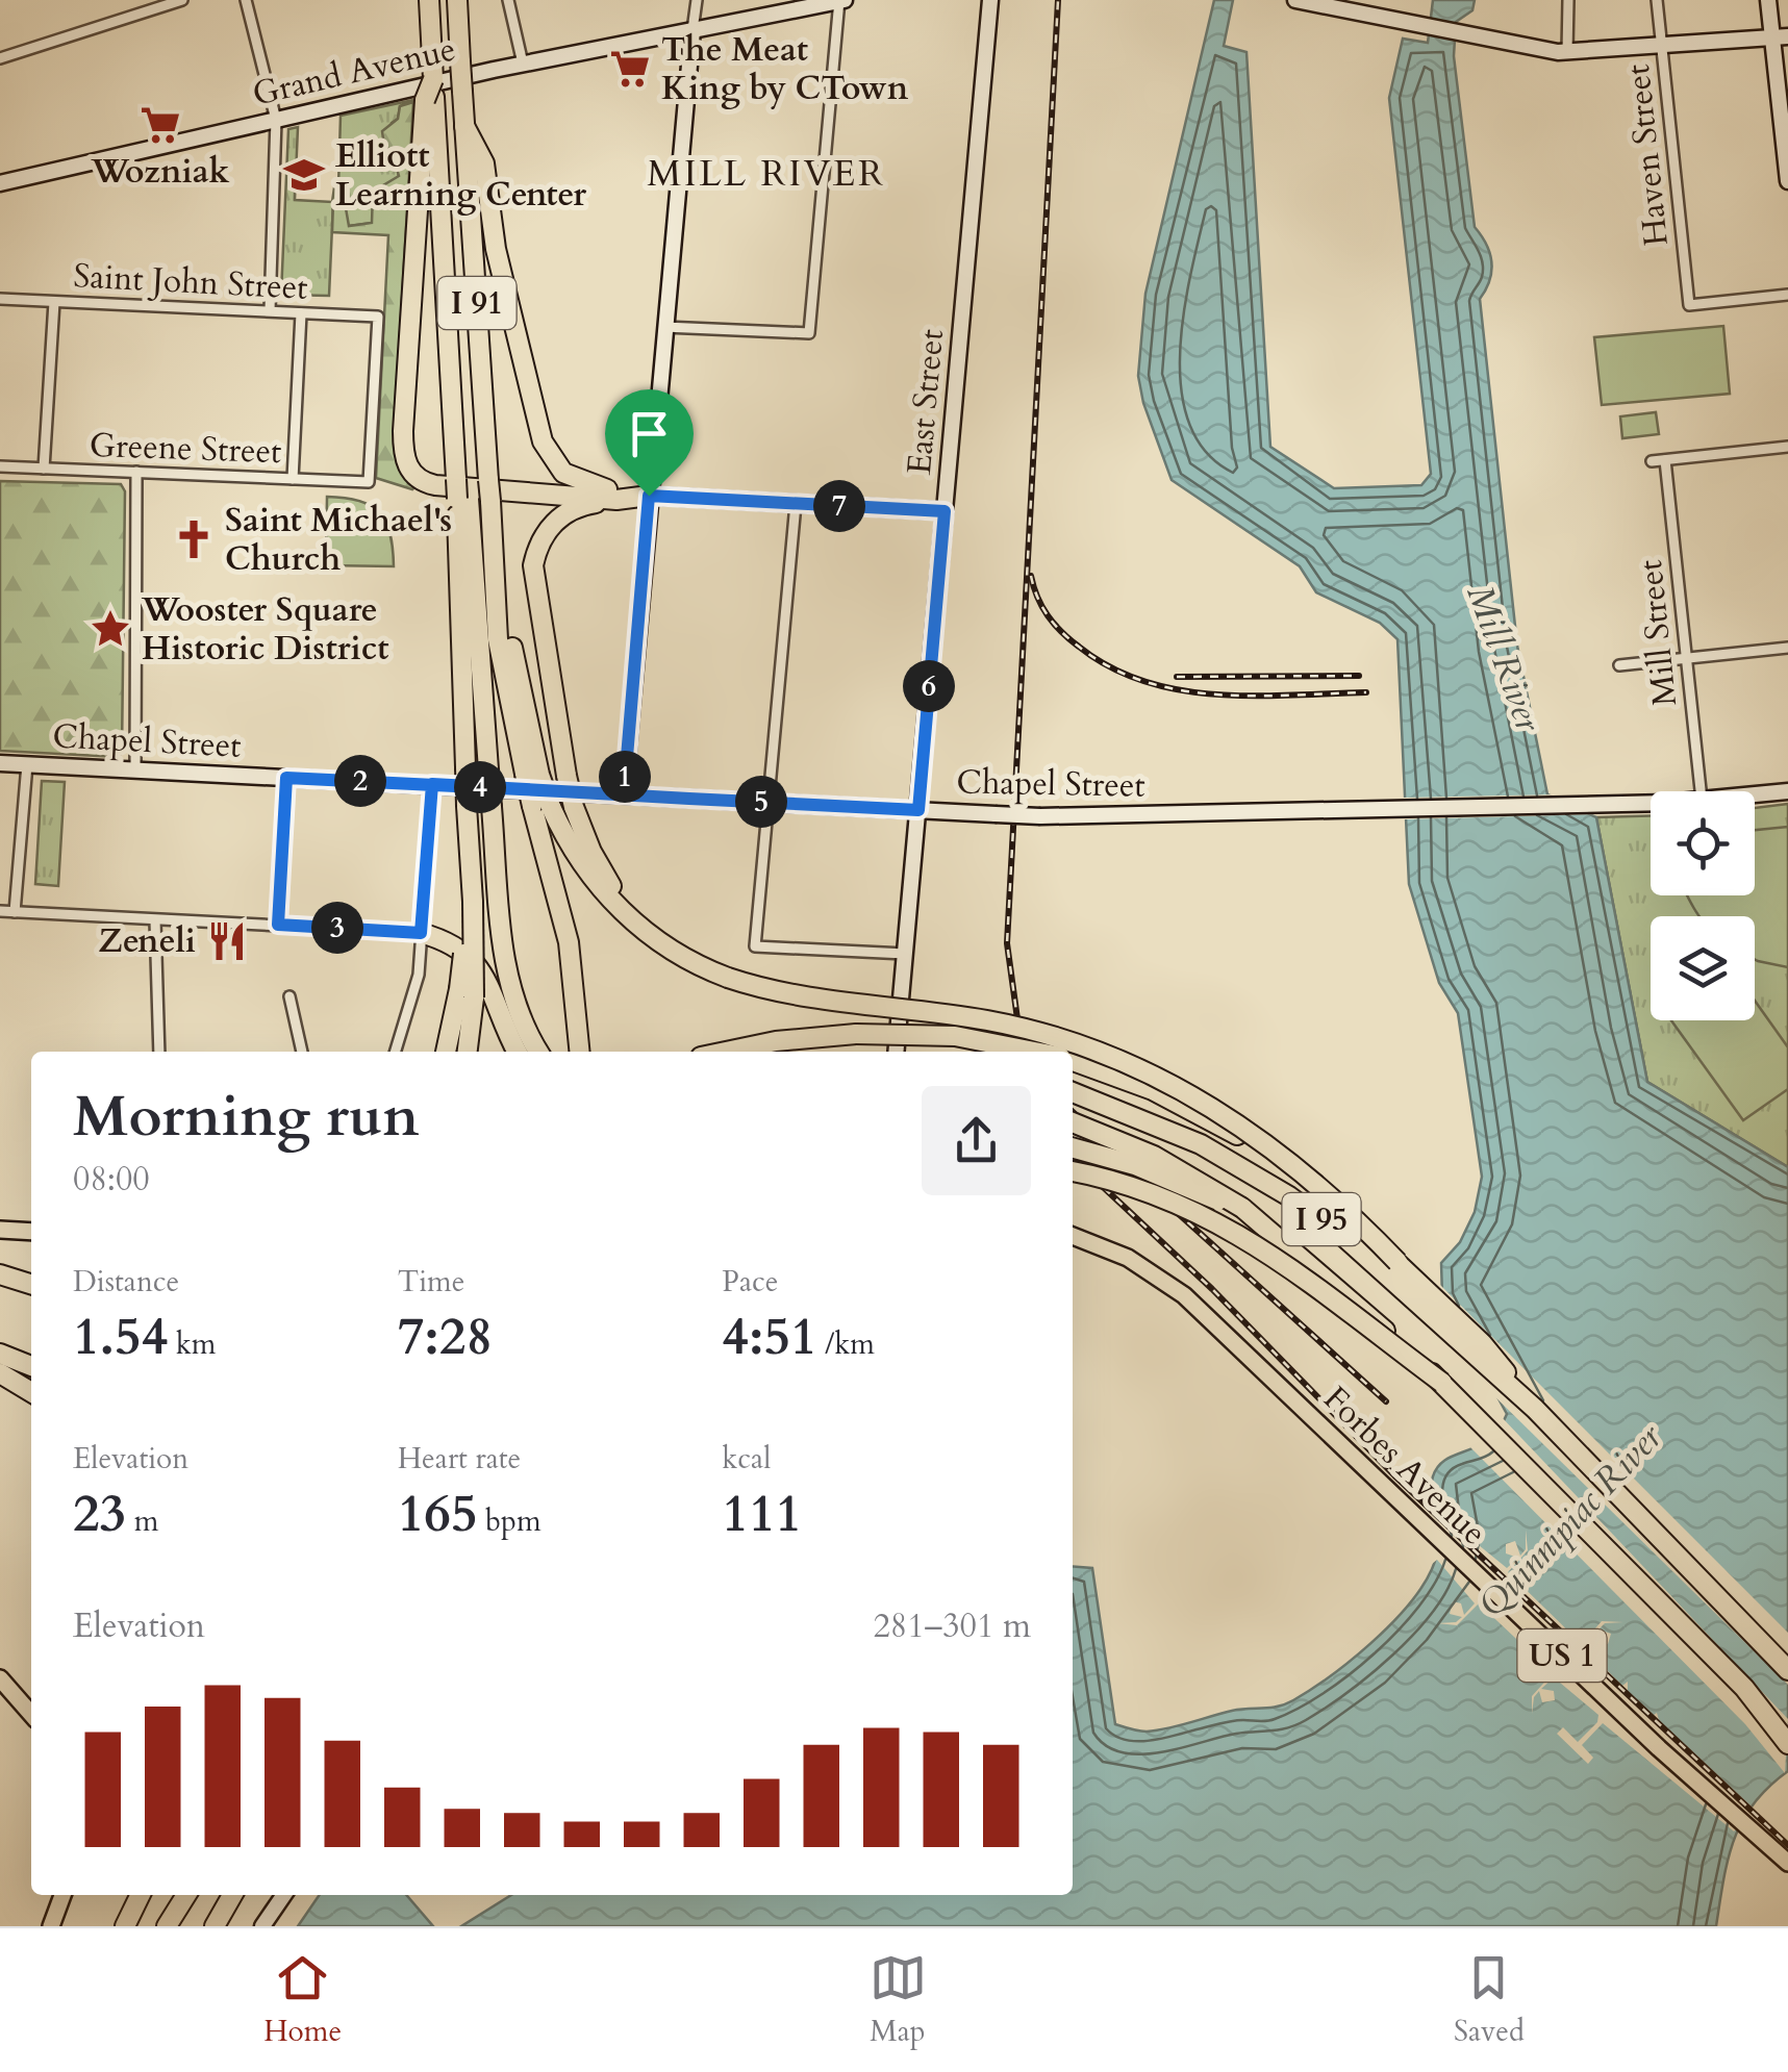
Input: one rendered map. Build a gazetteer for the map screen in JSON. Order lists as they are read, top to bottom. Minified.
{"streets":{"highway":["I 91","I 95"],"main road":["Grand Avenue","East Street","Chapel Street","Forbes Avenue","US 1"],"street":["Haven Street","Saint John Street","Greene Street","Mill Street"]},"crossings":[["Saint John Street","Greene Street"],["East Street","Chapel Street"]],"districts":["MILL RIVER"],"water":["Mill River","Quinnipiac River"],"places":{"supermarket":["The Meat King by CTown","Wozniak"],"school or university":["Elliott Learning Center"],"church":["Saint Michael's Church"],"place":["Wooster Square Historic District"],"restaurant":["Zeneli"]},"page":{"pins":["7","6","1","2","4","5","3"],"heading":["Morning run","08:00"],"stats":[["Distance","1.54 km"],["Time","7:28"],["Pace","4:51 /km"],["Elevation","23 m"],["Heart rate","165 bpm"],["kcal","111"]],"chart":["Elevation","281–301 m"],"tabs":["Home","Map","Saved"]}}
